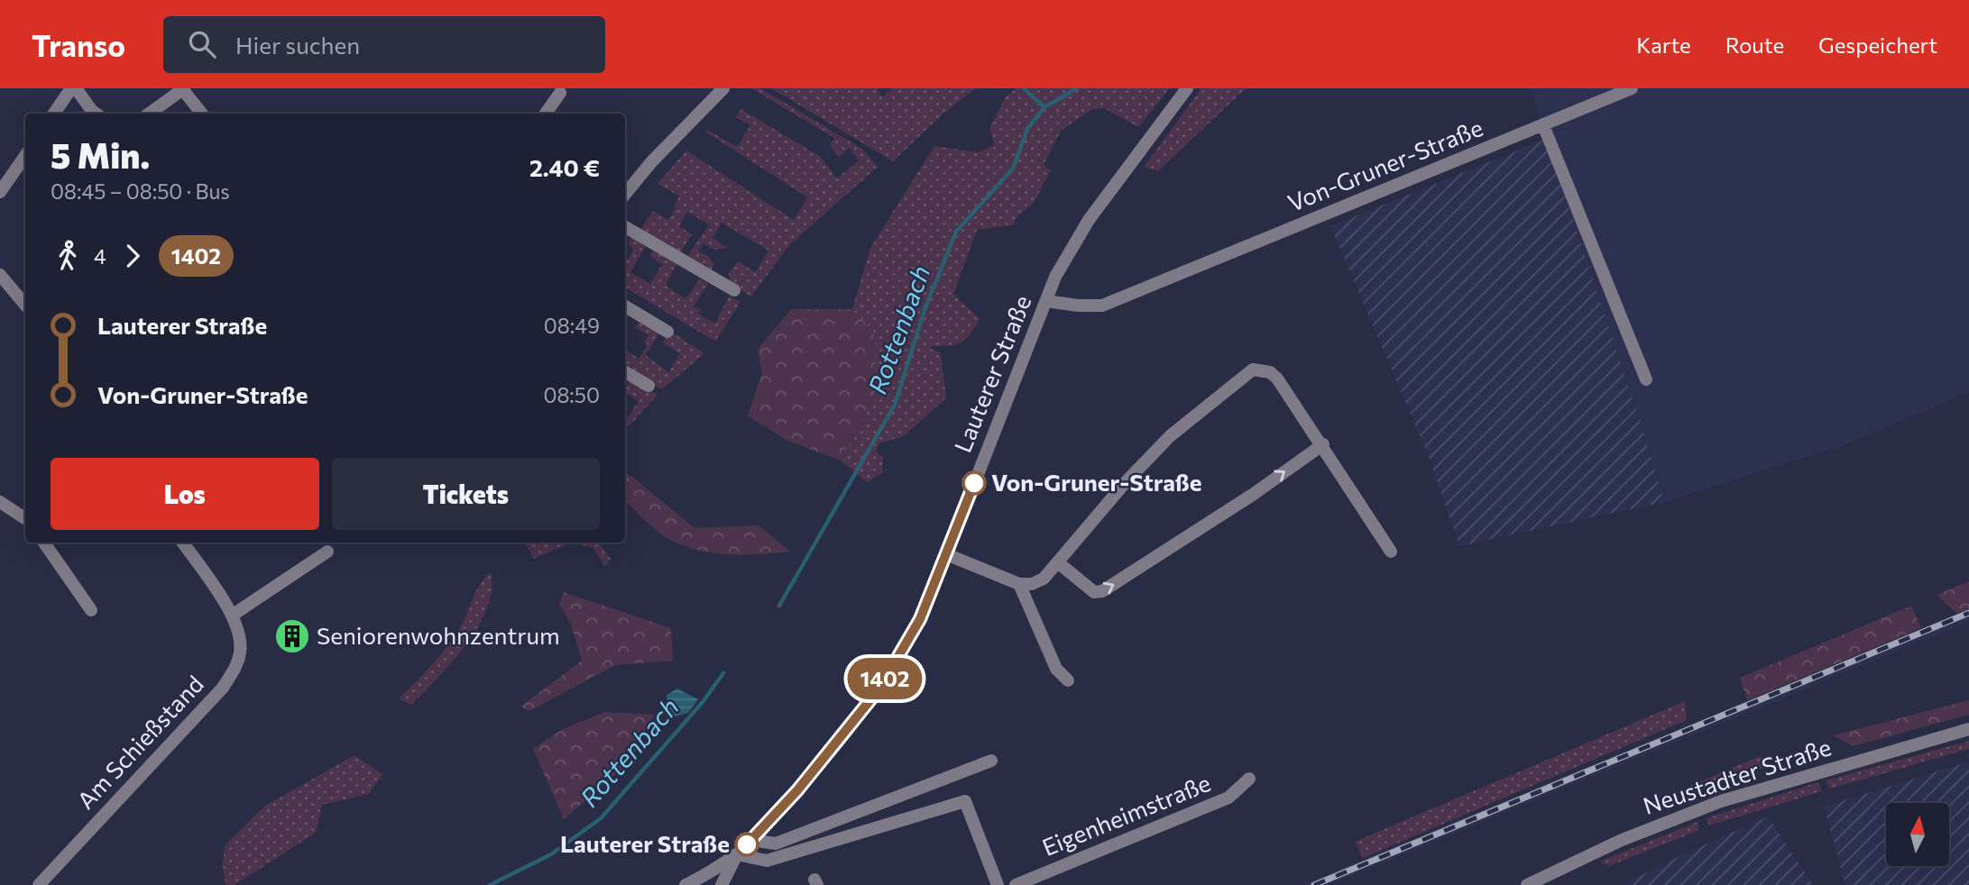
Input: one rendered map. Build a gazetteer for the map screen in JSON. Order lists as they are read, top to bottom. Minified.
{"streets":{"street":["Von-Gruner-Straße","Lauterer Straße","Am Schießstand","Neustadter Straße","Eigenheimstraße"]},"crossings":[["Von-Gruner-Straße","Lauterer Straße"]],"water":["Rottenbach"],"places":{"other":["Von-Gruner-Straße","Lauterer Straße"],"building":["Seniorenwohnzentrum"]},"lines":["bus line 1402"],"north":"top","page":{"header":"Transo","search":"Hier suchen","nav":["Karte","Route","Gespeichert"],"on_map":"1402","heading":["5 Min.","08:45 – 08:50 · Bus","2.40 €"],"legs":["4","1402"],"list":[{"name":"Lauterer Straße","value":"08:49"},{"name":"Von-Gruner-Straße","value":"08:50"}],"buttons":["Los","Tickets"]}}
